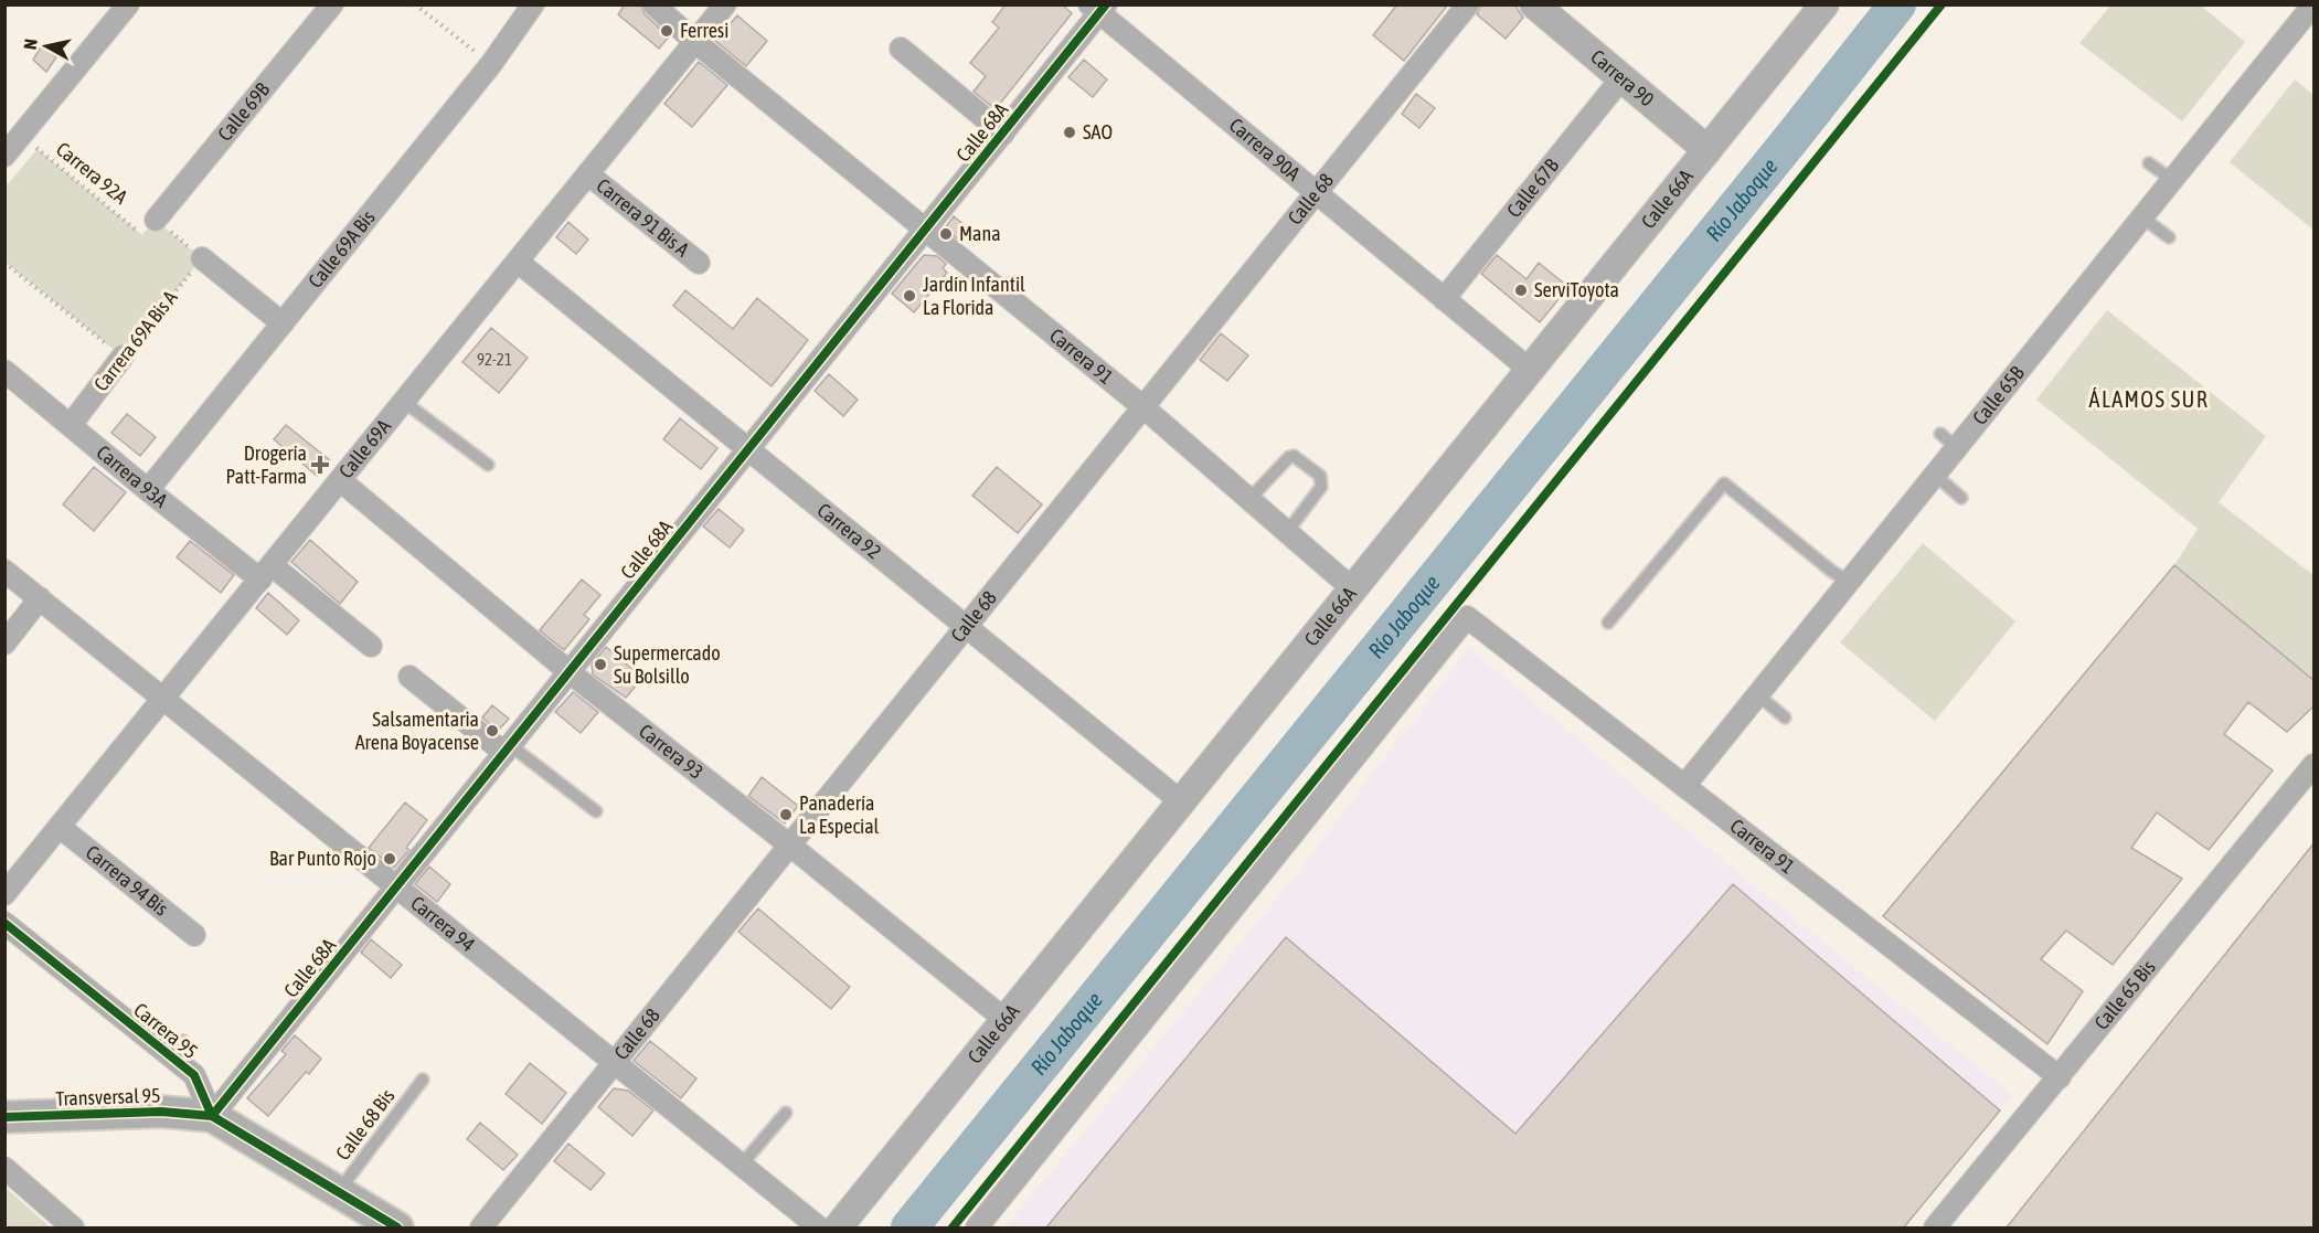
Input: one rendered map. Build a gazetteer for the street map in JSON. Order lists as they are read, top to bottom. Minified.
{"streets":{"main road":["Transversal 95"],"street":["Carrera 90","Calle 69B","Calle 68A","Carrera 90A","Calle 67B","Calle 68","Calle 66A","Carrera 91 Bis A","Calle 69A Bis","Carrera 69A Bis A","Carrera 91","Calle 65B","Calle 69A","Carrera 93A","Carrera 92","Carrera 93","Carrera 94 Bis","Carrera 94","Calle 65 Bis","Carrera 95"],"lane":["Calle 68 Bis"],"path":["Carrera 92A"]},"crossings":[["Carrera 90","Calle 67B"],["Carrera 90","Calle 66A"],["Calle 69B","Carrera 92A"],["Calle 68A","Carrera 90A"],["Calle 68A","Carrera 91"],["Calle 68A","Carrera 92"],["Calle 68A","Carrera 93"],["Calle 68A","Carrera 94"],["Calle 68A","Carrera 95"],["Calle 68A","Transversal 95"],["Carrera 90A","Calle 67B"],["Carrera 90A","Calle 68"],["Carrera 90A","Calle 66A"],["Calle 68","Carrera 91"],["Calle 68","Carrera 92"],["Calle 68","Carrera 93"],["Calle 68","Carrera 94"],["Calle 66A","Carrera 91"],["Calle 66A","Carrera 92"],["Calle 66A","Carrera 93"],["Carrera 91 Bis A","Calle 69A"],["Calle 69A Bis","Carrera 93A"],["Carrera 69A Bis A","Carrera 93A"],["Carrera 91","Calle 65B"],["Carrera 91","Calle 69A"],["Carrera 91","Calle 65 Bis"],["Calle 69A","Carrera 93A"],["Calle 69A","Carrera 92"],["Calle 69A","Carrera 93"],["Calle 69A","Carrera 94 Bis"],["Calle 69A","Carrera 94"],["Carrera 95","Transversal 95"]],"districts":["ÁLAMOS SUR"],"water":["Río Jaboque"],"places":{"other":["Ferresi","SAO","Mana","ServiToyota","Jardín Infantil La Florida","Supermercado Su Bolsillo","Salsamentaria Arena Boyacense","Panadería La Especial","Bar Punto Rojo"],"health":["Drogería Patt-Farma"]},"house_numbers":["92-21"],"north":"left"}
